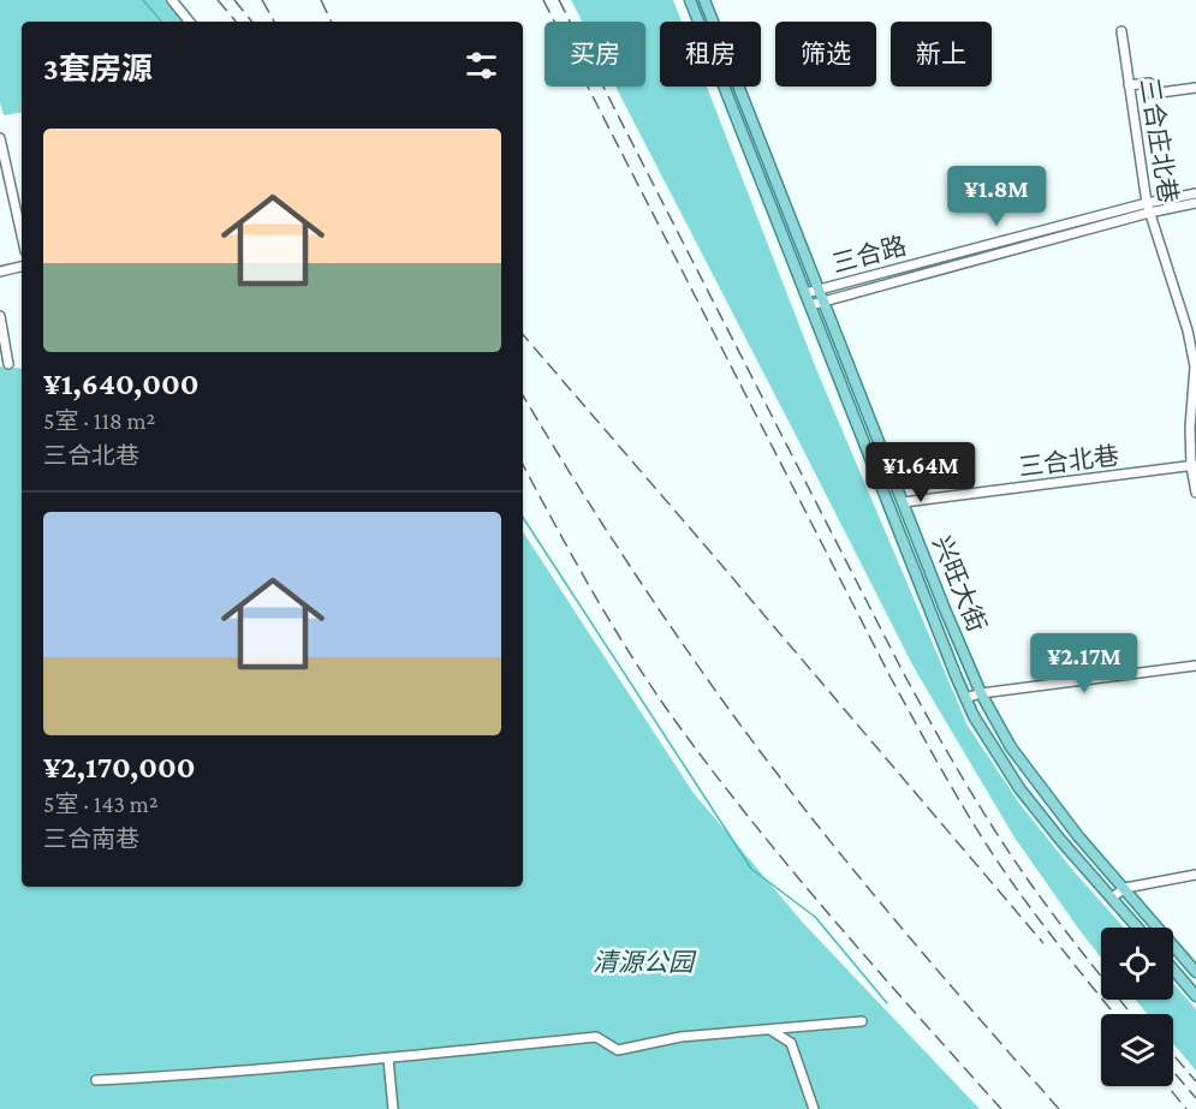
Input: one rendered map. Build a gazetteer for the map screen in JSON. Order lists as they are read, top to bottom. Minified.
{"streets":{"main road":["兴旺大街"],"street":["三合庄北巷","三合路","三合北巷"]},"crossings":[["三合庄北巷","三合路"],["三合庄北巷","三合北巷"],["三合路","兴旺大街"],["三合北巷","兴旺大街"]],"parks":["清源公园"],"page":{"chip":["买房","租房","筛选","新上"],"heading":"3套房源","list":[{"name":"¥1,640,000","note":"5室 · 118 m² · 三合北巷"},{"name":"¥2,170,000","note":"5室 · 143 m² · 三合南巷"}],"price":["¥1.8M","¥1.64M","¥2.17M"]}}
